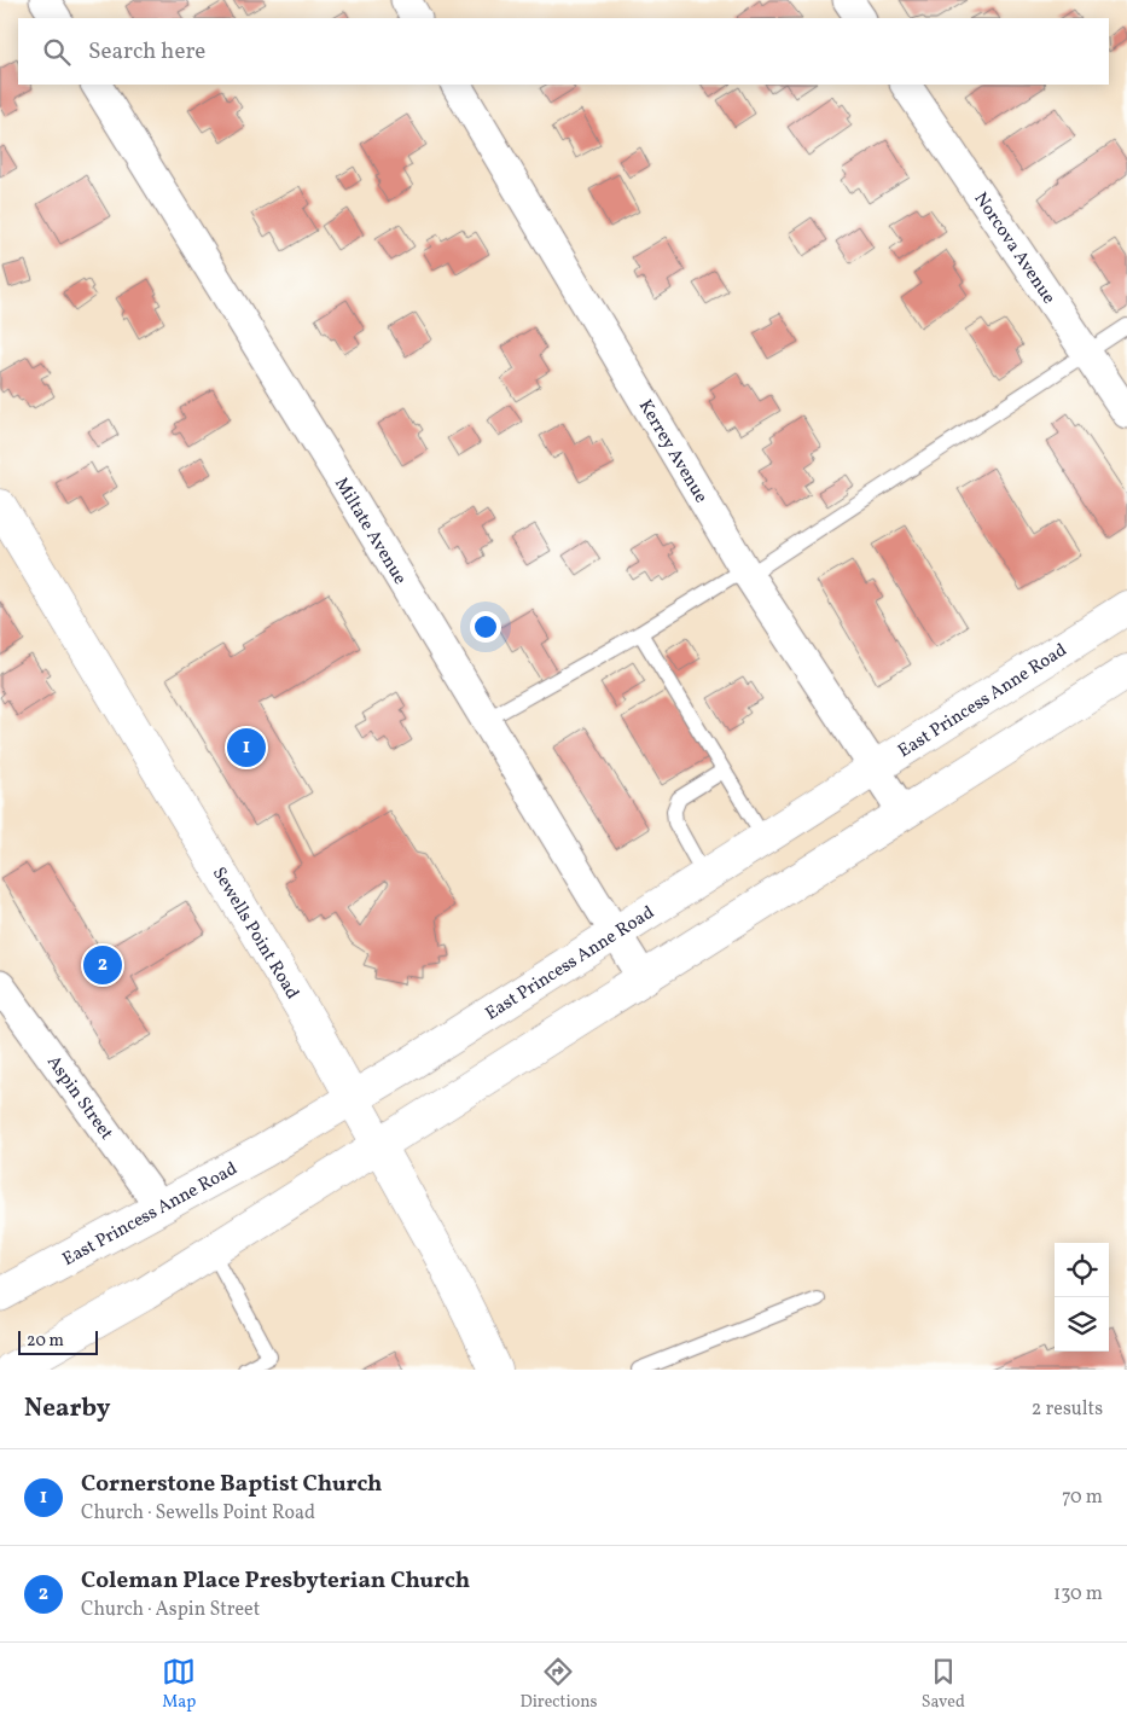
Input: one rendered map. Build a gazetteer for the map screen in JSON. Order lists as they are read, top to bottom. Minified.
{"streets":{"main road":["East Princess Anne Road","Sewells Point Road"],"street":["Norcova Avenue","Kerrey Avenue","Miltate Avenue","Aspin Street"]},"crossings":[["Kerrey Avenue","East Princess Anne Road"],["Miltate Avenue","East Princess Anne Road"],["East Princess Anne Road","Sewells Point Road"],["East Princess Anne Road","Aspin Street"]],"scale_bar":"20 m","page":{"search":"Search here","pins":["1","2"],"scale":"20 m","heading":["Nearby","2 results"],"list":[{"mark":"1","name":"Cornerstone Baptist Church","note":"Church · Sewells Point Road","value":"70 m"},{"mark":"2","name":"Coleman Place Presbyterian Church","note":"Church · Aspin Street","value":"130 m"}],"nav":["Map","Directions","Saved"]}}
